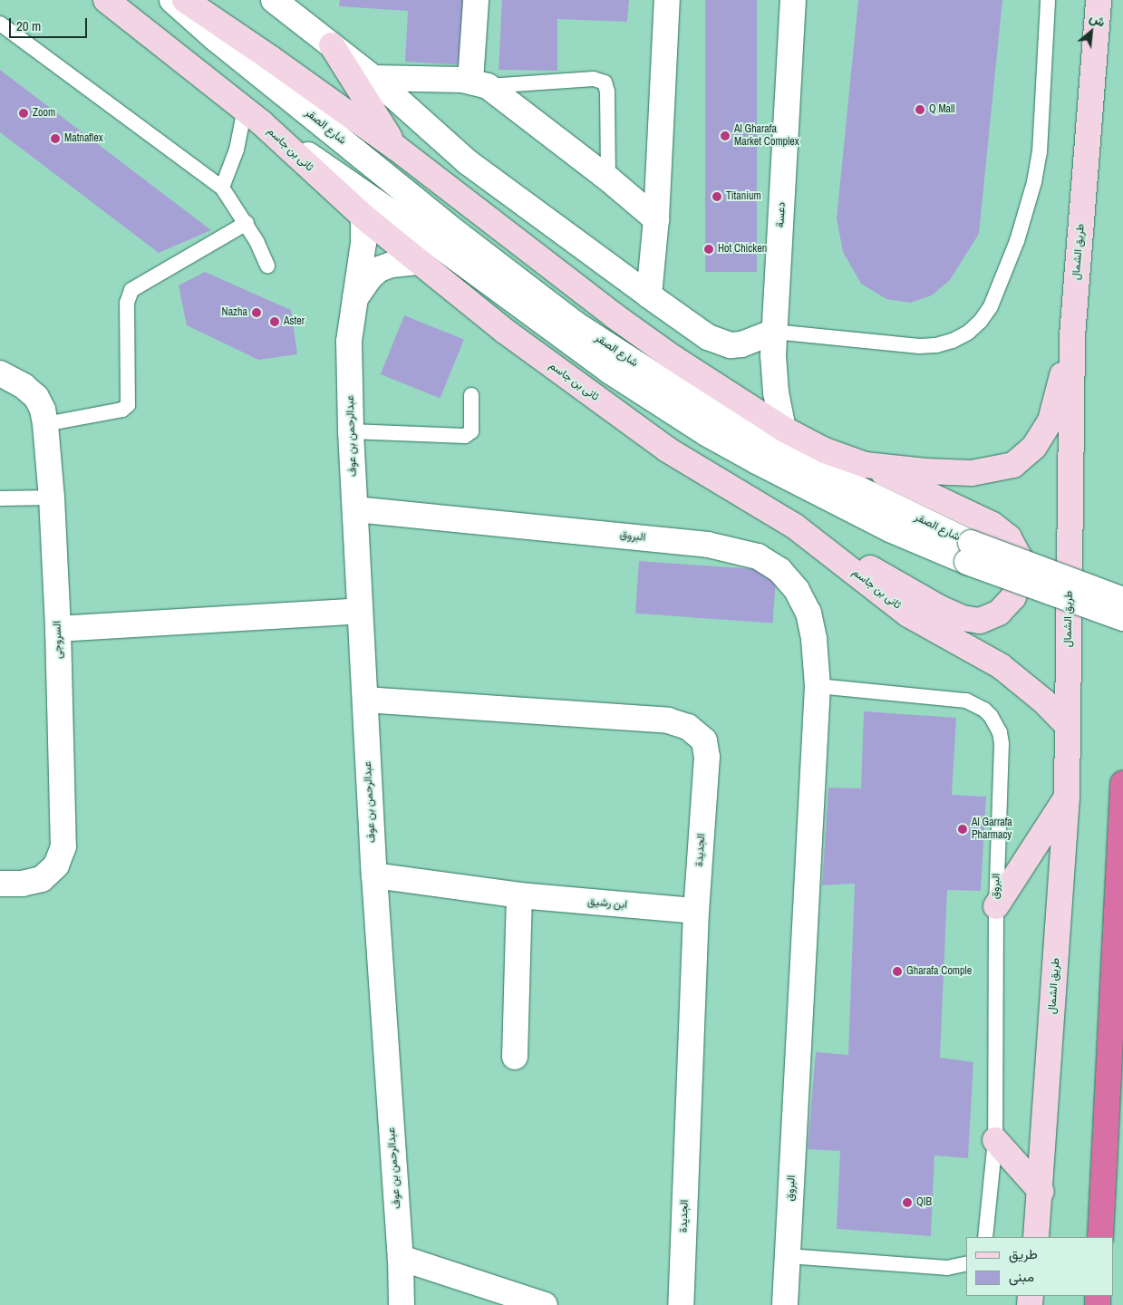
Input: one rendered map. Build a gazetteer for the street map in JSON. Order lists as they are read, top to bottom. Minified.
{"streets":{"main road":["ثانى بن جاسم","طريق الشمال"],"street":["شارع الصقر","دعسة","عبدالرحمن بن عوف","البروق","السروجى","الجديدة","ابن رشيق"]},"crossings":[["شارع الصقر","ثانى بن جاسم"],["ثانى بن جاسم","طريق الشمال"],["ثانى بن جاسم","عبدالرحمن بن عوف"],["عبدالرحمن بن عوف","البروق"],["عبدالرحمن بن عوف","الجديدة"],["عبدالرحمن بن عوف","ابن رشيق"],["الجديدة","ابن رشيق"]],"places":["Q Mall","Zoom","Al Gharafa Market Complex","Matnaflex","Titanium","Hot Chicken","Nazha","Aster","Al Garrafa Pharmacy","Gharafa Comple","QIB"],"legend":["طريق","مبنى"],"scale_bar":"20 m","north":"top right"}
